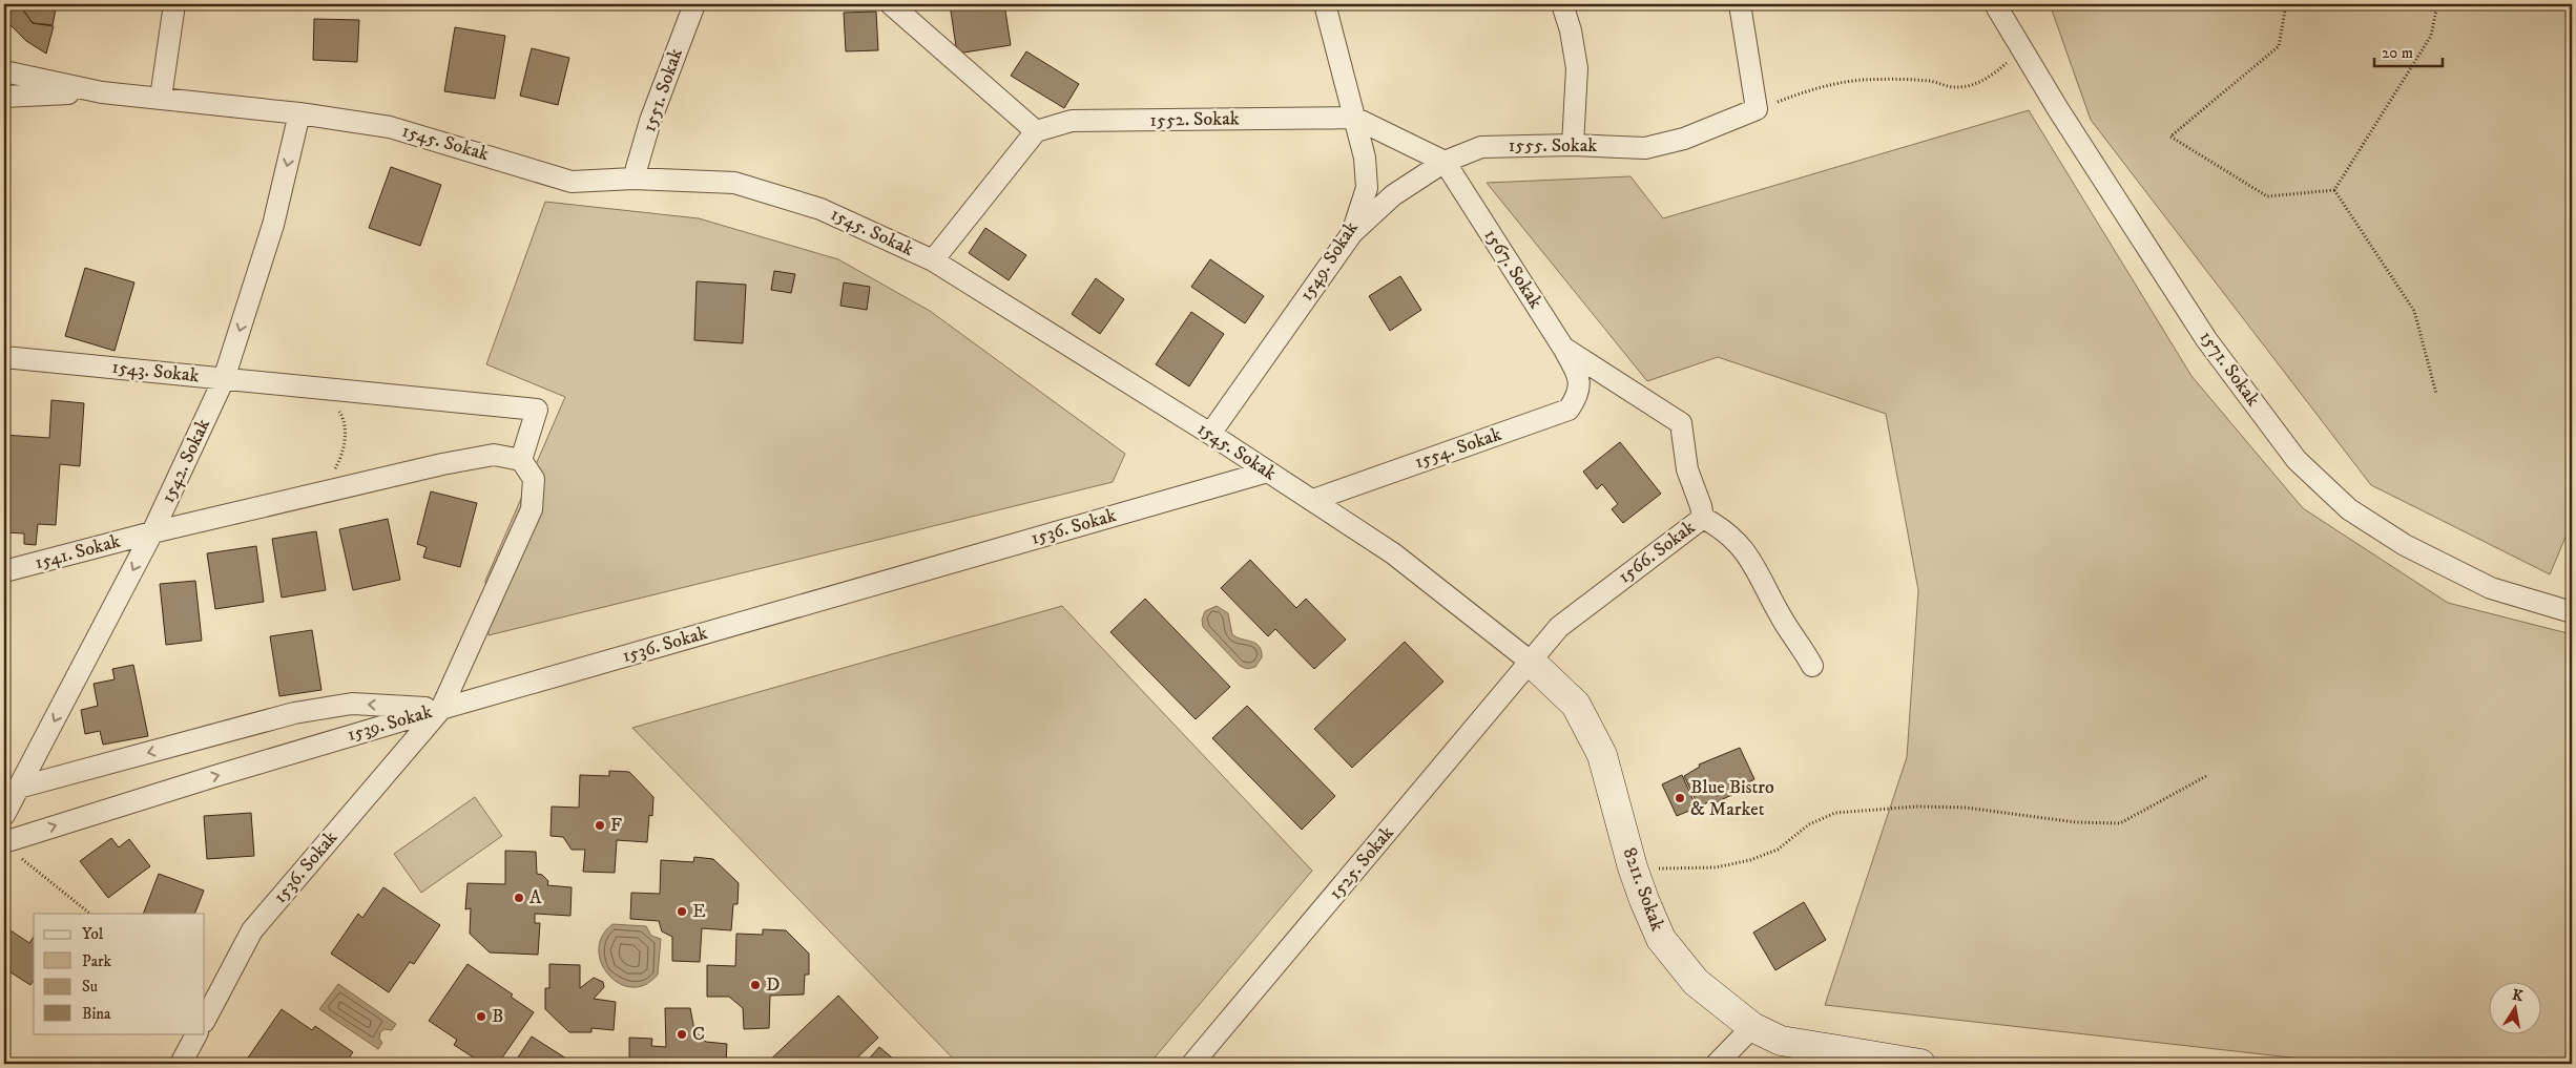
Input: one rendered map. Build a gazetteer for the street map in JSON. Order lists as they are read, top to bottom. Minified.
{"streets":{"street":["1551. Sokak","1552. Sokak","1545. Sokak","1555. Sokak","1549. Sokak","1567. Sokak","1571. Sokak","1543. Sokak","1554. Sokak","1542. Sokak","1536. Sokak","1541. Sokak","1566. Sokak","1539. Sokak","1525. Sokak","8211. Sokak"]},"crossings":[["1551. Sokak","1545. Sokak"],["1552. Sokak","1549. Sokak"],["1545. Sokak","1549. Sokak"],["1545. Sokak","1554. Sokak"],["1545. Sokak","1542. Sokak"],["1545. Sokak","1536. Sokak"],["1545. Sokak","1566. Sokak"],["1545. Sokak","1525. Sokak"],["1545. Sokak","8211. Sokak"],["1555. Sokak","1549. Sokak"],["1555. Sokak","1567. Sokak"],["1567. Sokak","1554. Sokak"],["1567. Sokak","1566. Sokak"],["1543. Sokak","1542. Sokak"],["1543. Sokak","1541. Sokak"],["1542. Sokak","1541. Sokak"],["1542. Sokak","1539. Sokak"],["1536. Sokak","1539. Sokak"],["1566. Sokak","1525. Sokak"],["1566. Sokak","8211. Sokak"],["1525. Sokak","8211. Sokak"]],"one_way":["1542. Sokak"],"places":["Blue Bistro & Market","F","A","E","D","B","C"],"legend":["Yol","Park","Su","Bina"],"scale_bar":"20 m","north":"top"}
